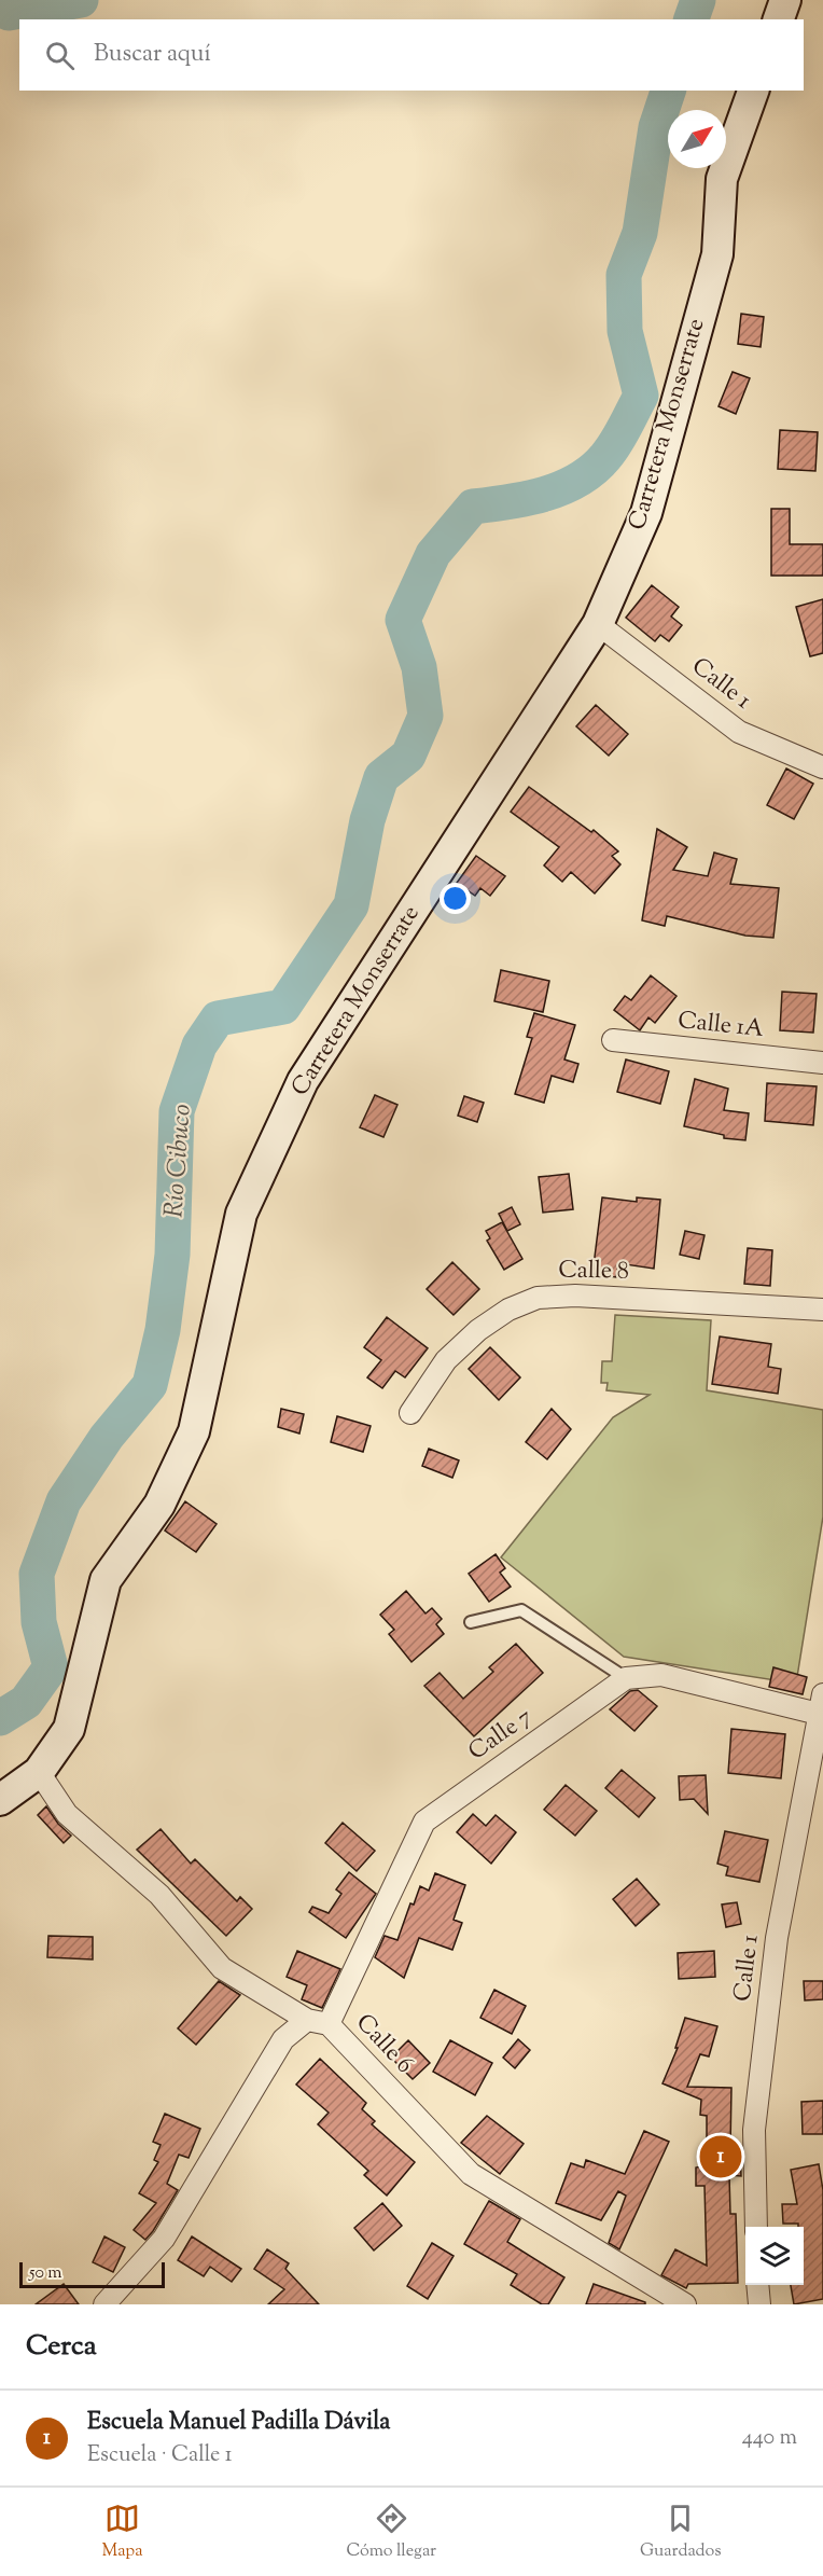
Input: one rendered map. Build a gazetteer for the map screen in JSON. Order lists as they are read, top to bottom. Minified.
{"streets":{"street":["Carretera Monserrate","Calle 1","Calle 1A","Calle 8","Calle 7","Calle 6"]},"crossings":[["Carretera Monserrate","Calle 1"],["Carretera Monserrate","Calle 6"],["Calle 7","Calle 6"]],"water":["Río Cibuco"],"scale_bar":"50 m","north":"top right","page":{"search":"Buscar aquí","pins":"1","scale":"50 m","heading":"Cerca","list":[{"mark":"1","name":"Escuela Manuel Padilla Dávila","note":"Escuela · Calle 1","value":"440 m"}],"nav":["Mapa","Cómo llegar","Guardados"]}}
